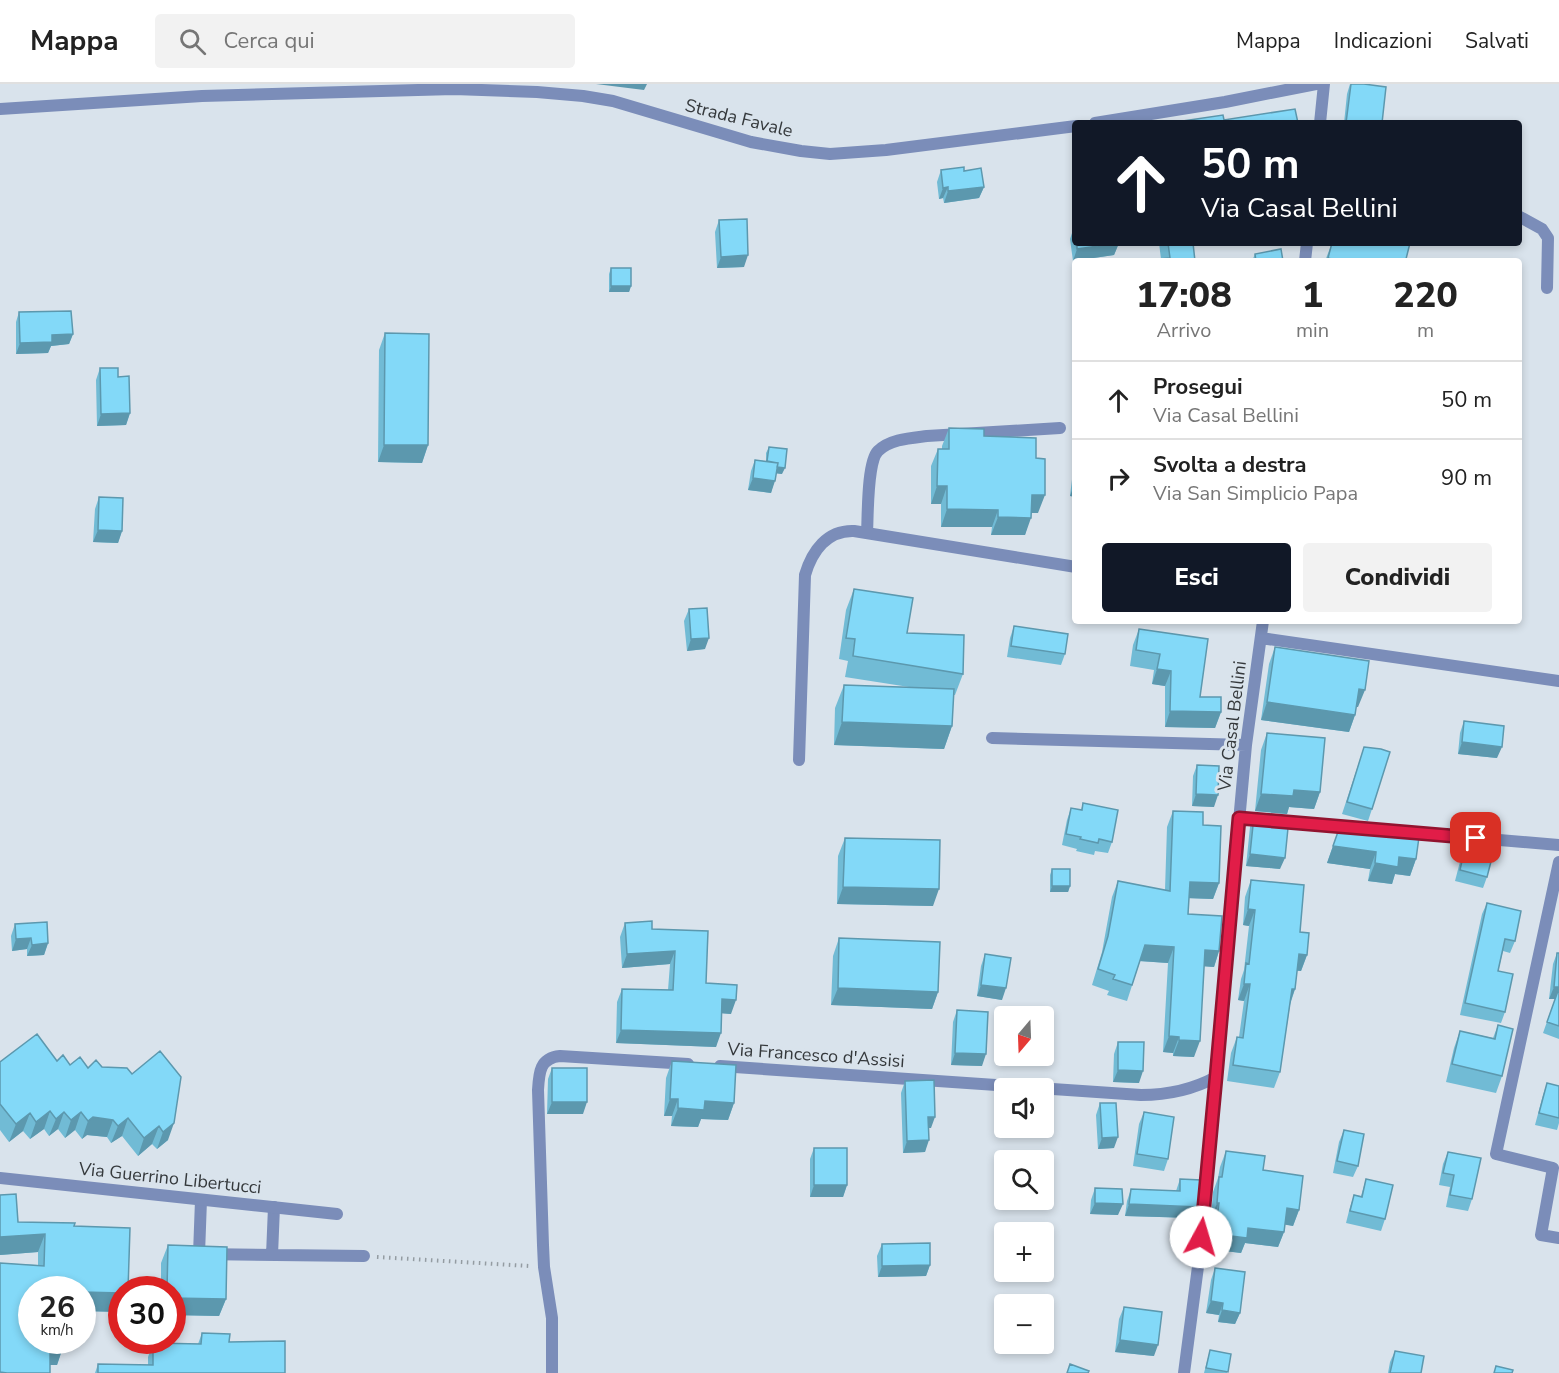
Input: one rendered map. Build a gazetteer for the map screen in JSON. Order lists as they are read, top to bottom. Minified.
{"streets":{"street":["Strada Favale","Via Casal Bellini","Via Francesco d'Assisi","Via Guerrino Libertucci"]},"crossings":[["Via Casal Bellini","Via Francesco d'Assisi"]],"north":"bottom","page":{"header":"Mappa","search":"Cerca qui","nav":["Mappa","Indicazioni","Salvati"],"turn":["50 m","Via Casal Bellini"],"eta":["17:08","Arrivo","1","min","220","m"],"list":[{"name":"Prosegui","note":"Via Casal Bellini","value":"50 m"},{"name":"Svolta a destra","note":"Via San Simplicio Papa","value":"90 m"}],"buttons":["Esci","Condividi"],"map_buttons":["+","−"],"speed":"26 km/h","limit":"30"}}
